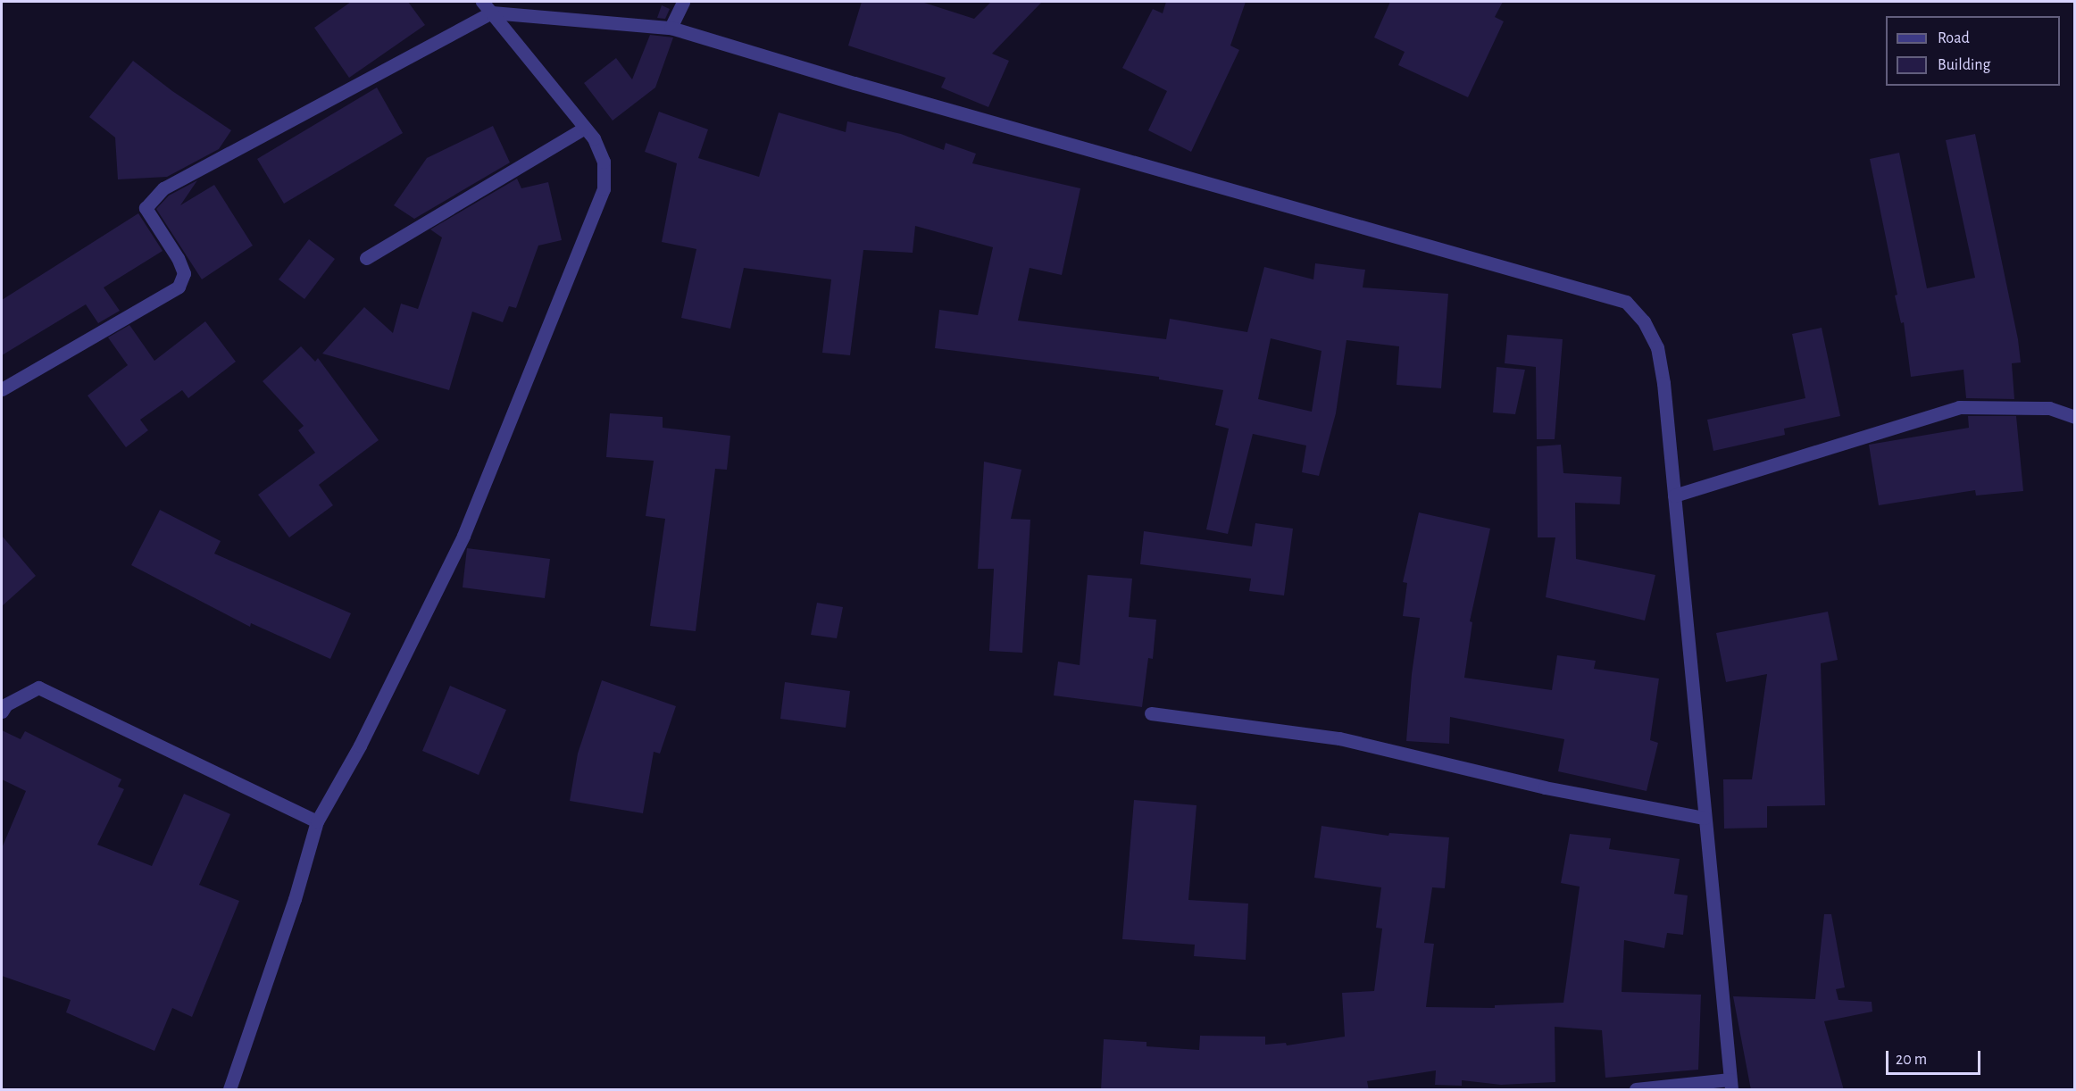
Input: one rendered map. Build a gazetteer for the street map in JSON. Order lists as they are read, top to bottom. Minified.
{"legend":["Road","Building"],"scale_bar":"20 m"}
